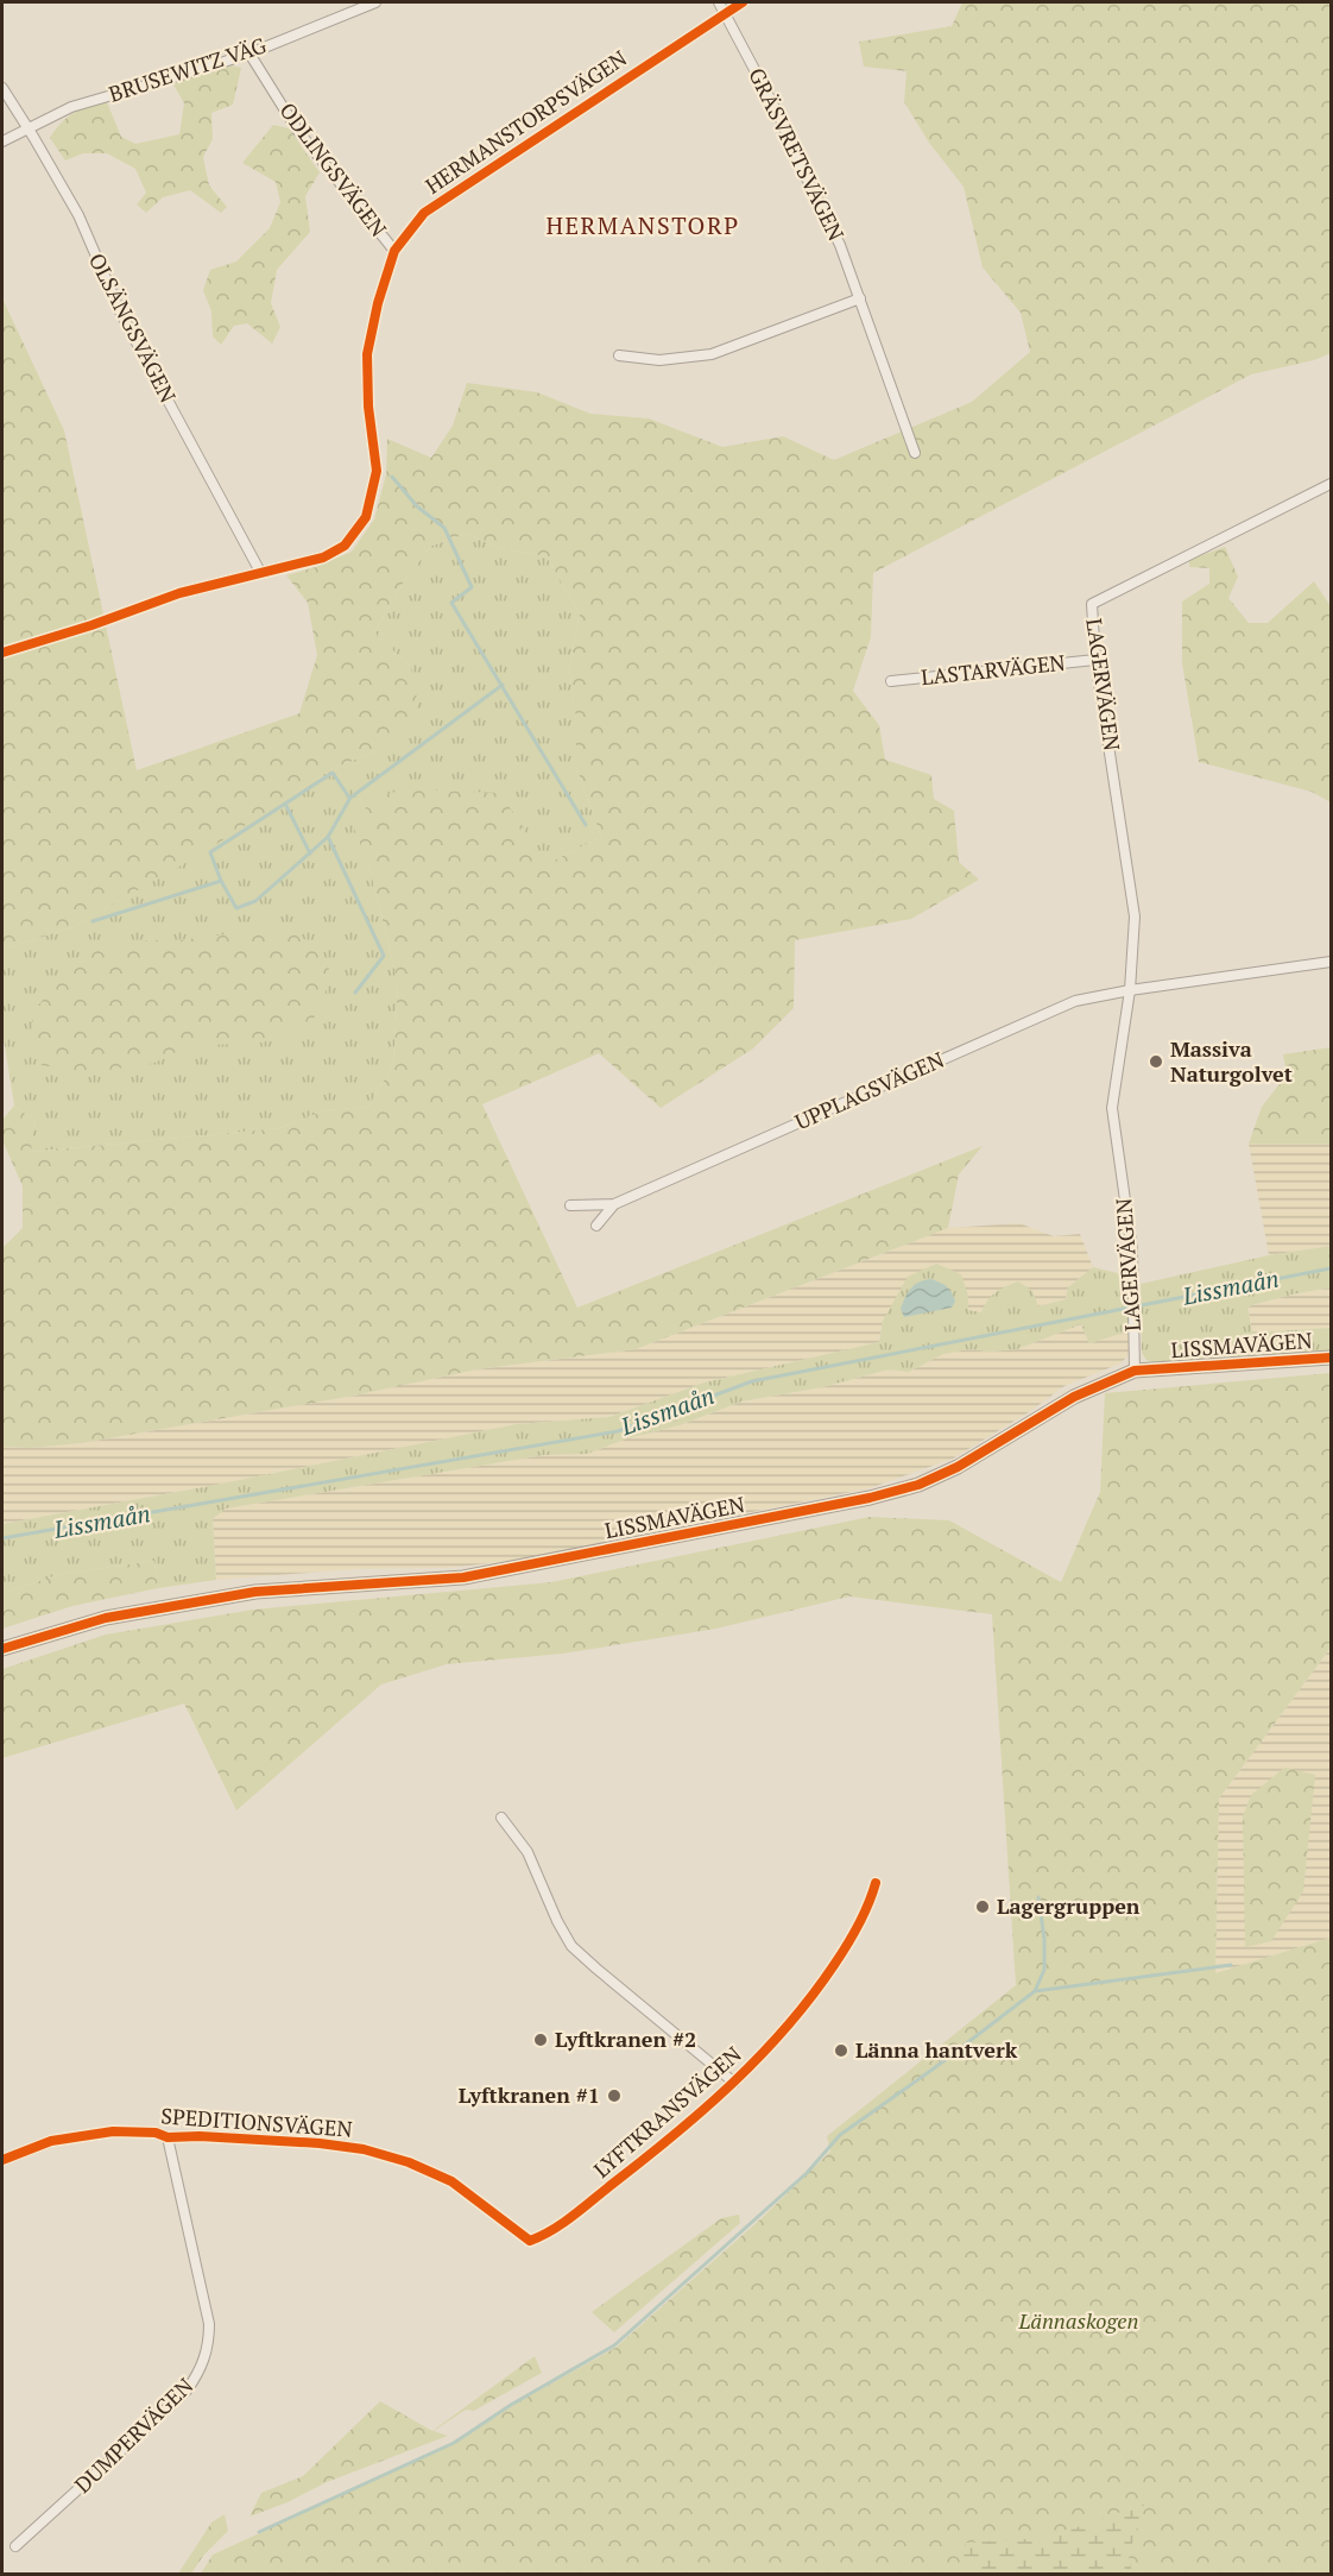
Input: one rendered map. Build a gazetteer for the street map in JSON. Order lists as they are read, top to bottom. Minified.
{"streets":{"street":["BRUSEWITZ VÄG","HERMANSTORPSVÄGEN","GRÄSVRETSVÄGEN","ODLINGSVÄGEN","OLSÄNGSVÄGEN","LASTARVÄGEN","LAGERVÄGEN","UPPLAGSVÄGEN","LISSMAVÄGEN","LYFTKRANSVÄGEN","SPEDITIONSVÄGEN","DUMPERVÄGEN"]},"crossings":[["BRUSEWITZ VÄG","ODLINGSVÄGEN"],["BRUSEWITZ VÄG","OLSÄNGSVÄGEN"],["HERMANSTORPSVÄGEN","GRÄSVRETSVÄGEN"],["HERMANSTORPSVÄGEN","ODLINGSVÄGEN"],["HERMANSTORPSVÄGEN","OLSÄNGSVÄGEN"],["LASTARVÄGEN","LAGERVÄGEN"],["LAGERVÄGEN","UPPLAGSVÄGEN"],["LAGERVÄGEN","LISSMAVÄGEN"],["LYFTKRANSVÄGEN","SPEDITIONSVÄGEN"],["SPEDITIONSVÄGEN","DUMPERVÄGEN"]],"districts":["HERMANSTORP"],"water":["Lissmaån"],"parks":["Lännaskogen"],"places":["Massiva Naturgolvet","Lagergruppen","Lyftkranen #2","Länna hantverk","Lyftkranen #1"]}
